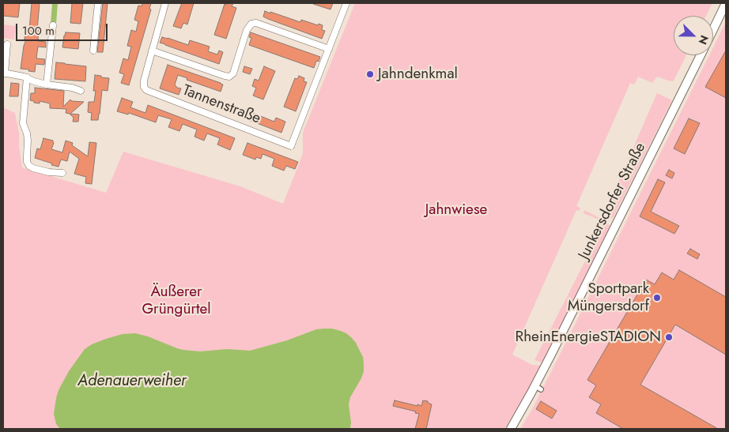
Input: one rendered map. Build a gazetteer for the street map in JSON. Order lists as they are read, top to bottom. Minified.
{"streets":{"street":["Tannenstraße","Junkersdorfer Straße"]},"water":["Adenauerweiher"],"parks":["Jahnwiese","Äußerer Grüngürtel"],"places":["Jahndenkmal","Sportpark Müngersdorf","RheinEnergieSTADION"],"scale_bar":"100 m","north":"bottom right"}
